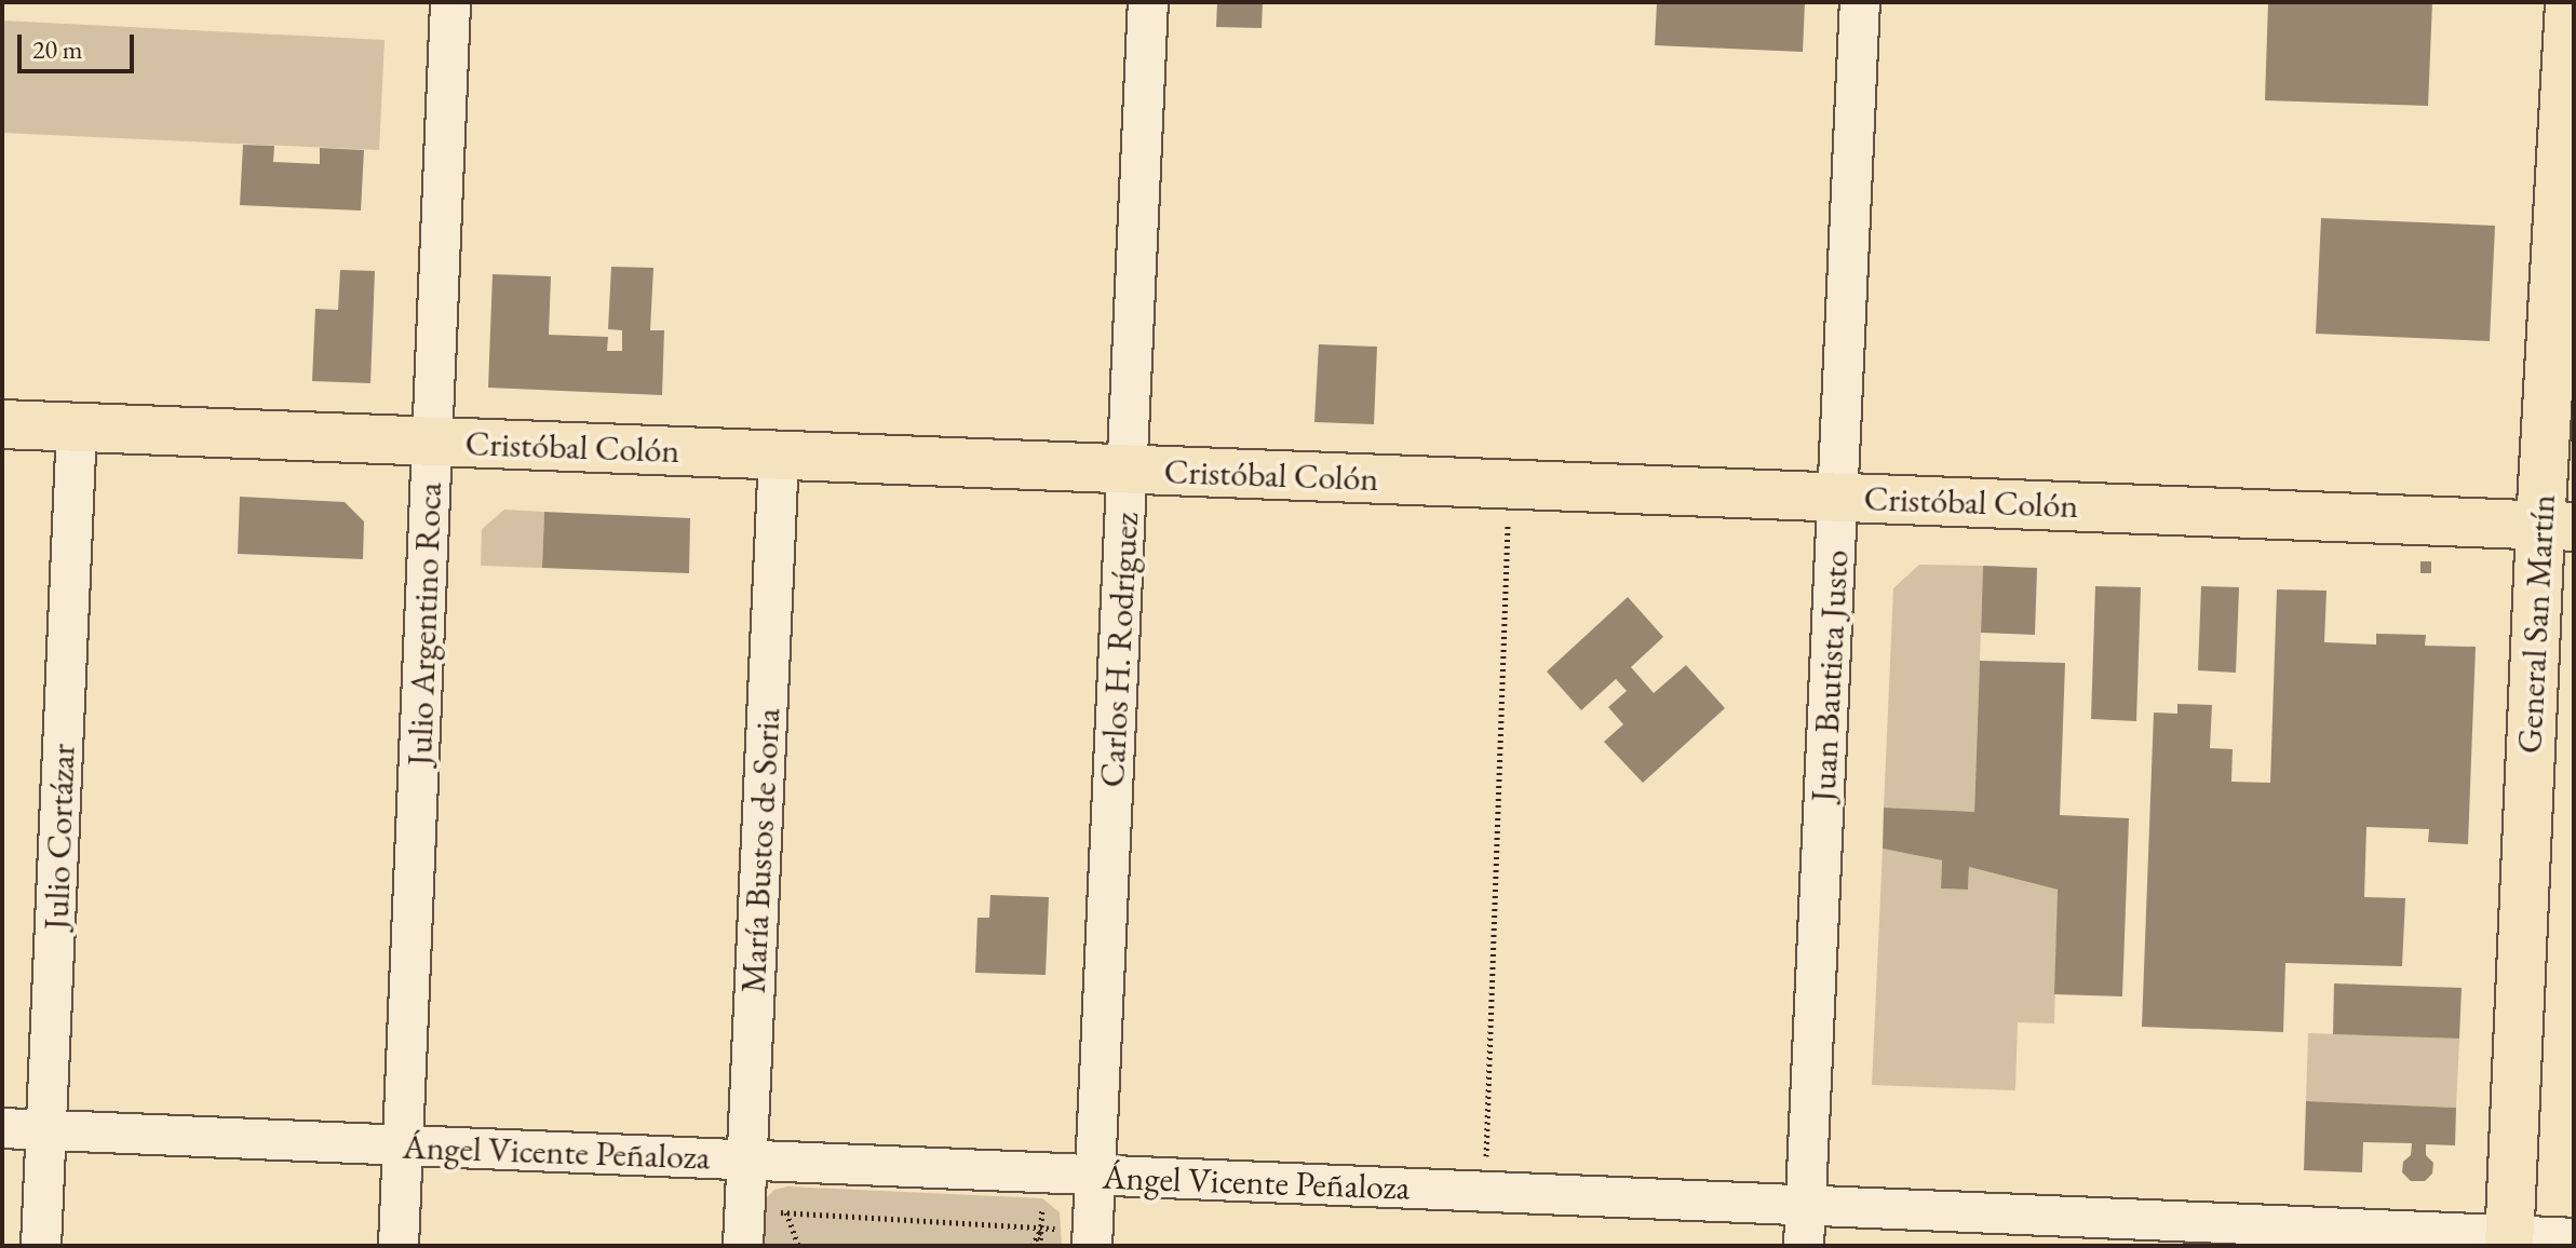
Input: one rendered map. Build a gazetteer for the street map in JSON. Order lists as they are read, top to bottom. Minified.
{"streets":{"main road":["Cristóbal Colón","General San Martín"],"street":["Julio Argentino Roca","Carlos H. Rodríguez","Juan Bautista Justo","Julio Cortázar","María Bustos de Soria","Ángel Vicente Peñaloza"]},"crossings":[["Cristóbal Colón","Julio Argentino Roca"],["Cristóbal Colón","General San Martín"],["Cristóbal Colón","Carlos H. Rodríguez"],["Cristóbal Colón","Juan Bautista Justo"],["Cristóbal Colón","Julio Cortázar"],["Cristóbal Colón","María Bustos de Soria"],["Julio Argentino Roca","Ángel Vicente Peñaloza"],["General San Martín","Ángel Vicente Peñaloza"],["Carlos H. Rodríguez","Ángel Vicente Peñaloza"],["Juan Bautista Justo","Ángel Vicente Peñaloza"],["Julio Cortázar","Ángel Vicente Peñaloza"],["María Bustos de Soria","Ángel Vicente Peñaloza"]],"scale_bar":"20 m"}
